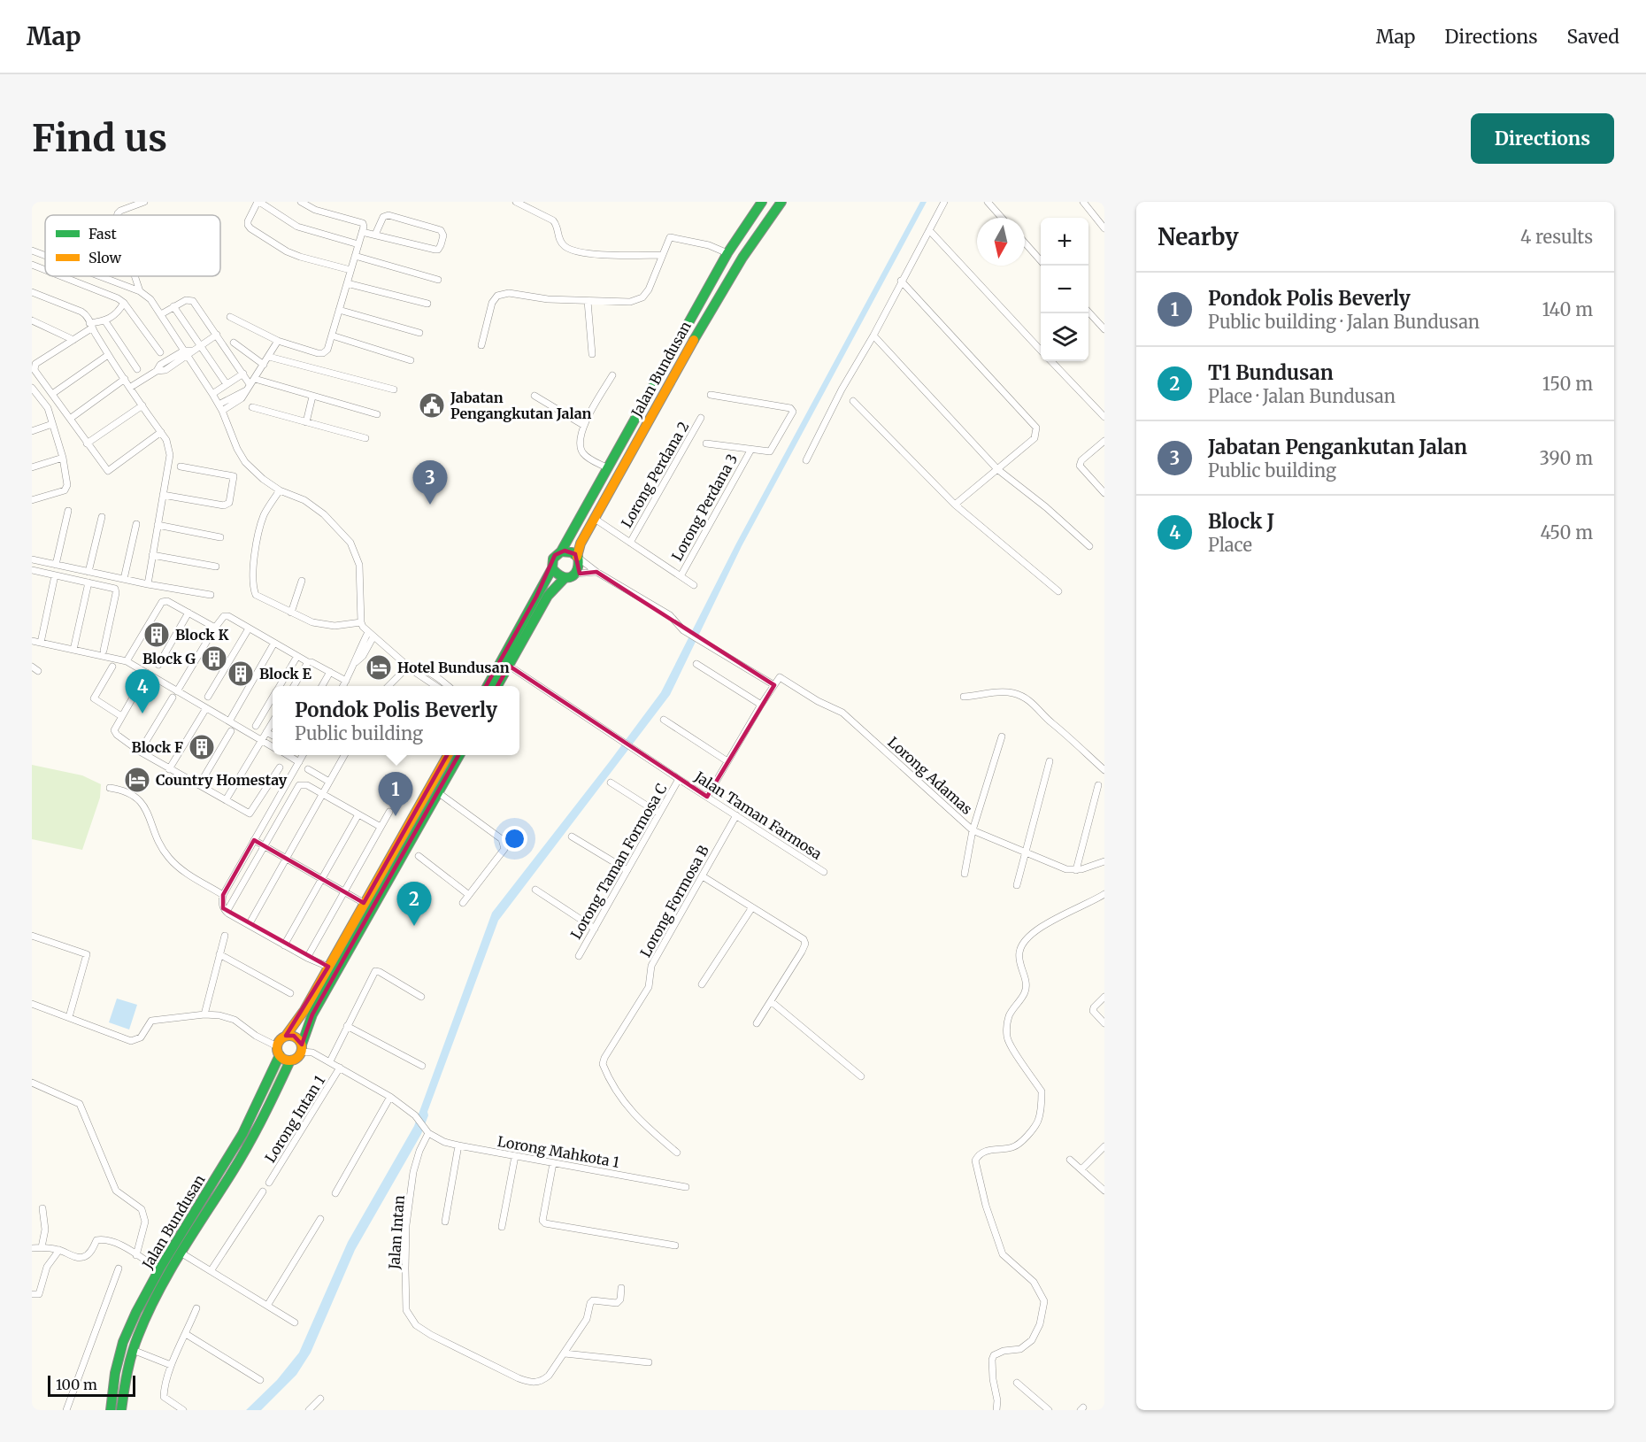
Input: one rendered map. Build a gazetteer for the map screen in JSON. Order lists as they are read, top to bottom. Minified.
{"streets":{"main road":["Jalan Bundusan"],"street":["Lorong Perdana 2","Lorong Perdana 3","Lorong Adamas","Jalan Taman Farmosa","Lorong Taman Formosa C","Lorong Formosa B","Lorong Intan 1","Lorong Mahkota 1","Jalan Intan"]},"crossings":[["Jalan Taman Farmosa","Lorong Taman Formosa C"],["Jalan Taman Farmosa","Lorong Formosa B"],["Lorong Mahkota 1","Jalan Intan"]],"places":{"public building":["Jabatan Pengangkutan Jalan"],"building":["Block K","Block G","Block E","Block F"],"hotel":["Hotel Bundusan","Country Homestay"]},"legend":["Fast","Slow"],"scale_bar":"100 m","north":"bottom","page":{"header":"Map","nav":["Map","Directions","Saved"],"buttons":"Directions","title":"Find us","heading":["Nearby","4 results"],"map_buttons":["+","−"],"list":[{"mark":"1","name":"Pondok Polis Beverly","note":"Public building · Jalan Bundusan","value":"140 m"},{"mark":"2","name":"T1 Bundusan","note":"Place · Jalan Bundusan","value":"150 m"},{"mark":"3","name":"Jabatan Pengankutan Jalan","note":"Public building","value":"390 m"},{"mark":"4","name":"Block J","note":"Place","value":"450 m"}],"pins":["3","4","1","2"],"popup":["Pondok Polis Beverly","Public building"],"scale":"100 m"}}
